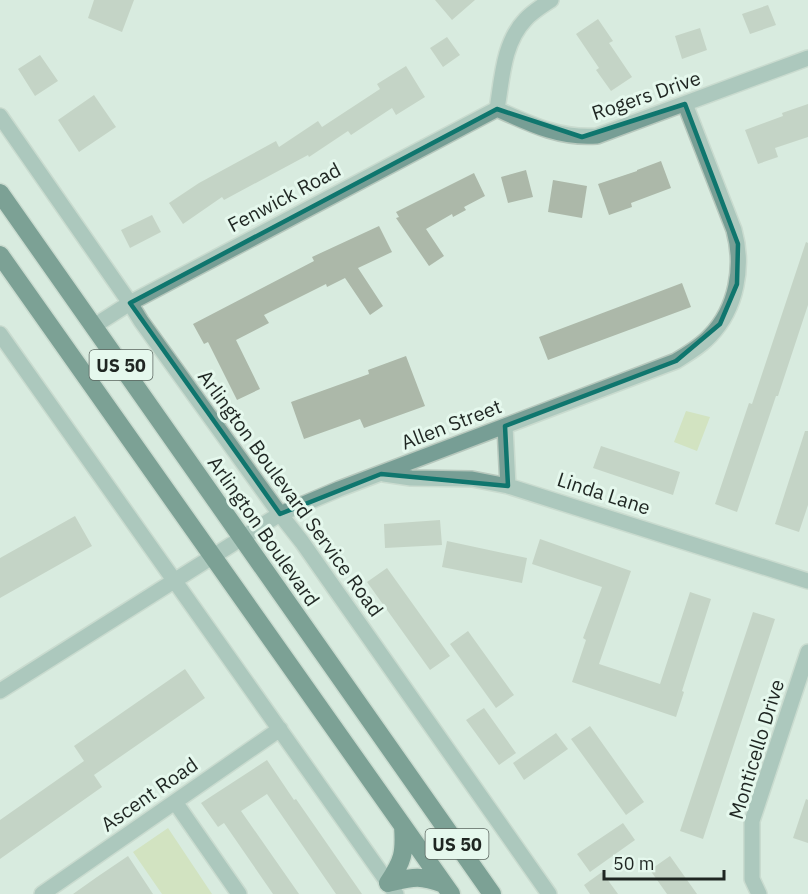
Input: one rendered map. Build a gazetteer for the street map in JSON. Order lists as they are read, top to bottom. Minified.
{"streets":{"highway":["US 50","Arlington Boulevard"],"street":["Rogers Drive","Fenwick Road","Allen Street","Arlington Boulevard Service Road","Linda Lane","Monticello Drive","Ascent Road"]},"crossings":[["Rogers Drive","Fenwick Road"],["Rogers Drive","Allen Street"],["Fenwick Road","Arlington Boulevard Service Road"],["Fenwick Road","Arlington Boulevard"],["US 50","Allen Street"],["Allen Street","Arlington Boulevard Service Road"],["Allen Street","Linda Lane"],["Allen Street","Arlington Boulevard"]],"scale_bar":"50 m"}
